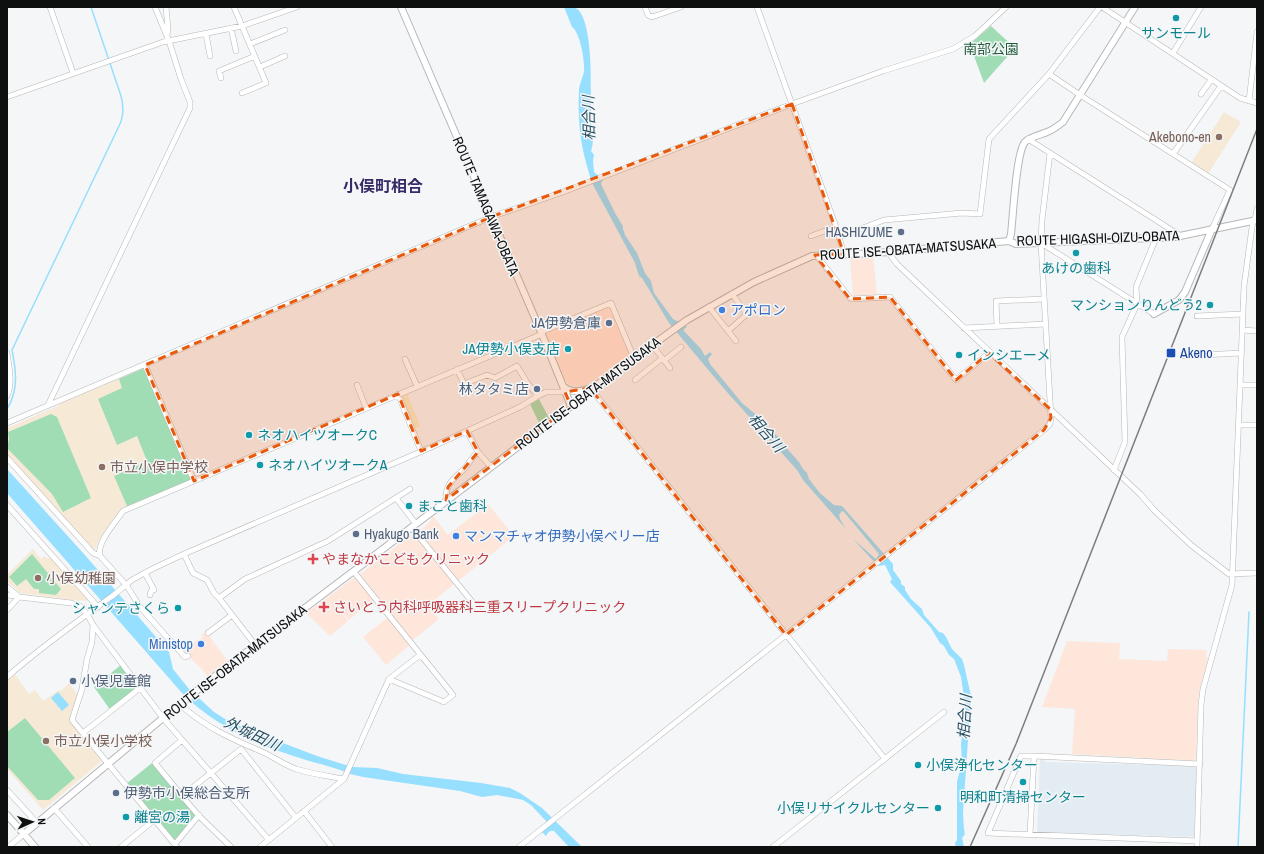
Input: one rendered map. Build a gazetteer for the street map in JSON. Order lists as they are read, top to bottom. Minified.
{"streets":{"main road":["ROUTE TAMAGAWA-OBATA","ROUTE HIGASHI-OIZU-OBATA","ROUTE ISE-OBATA-MATSUSAKA"]},"crossings":[["ROUTE TAMAGAWA-OBATA","ROUTE ISE-OBATA-MATSUSAKA"],["ROUTE HIGASHI-OIZU-OBATA","ROUTE ISE-OBATA-MATSUSAKA"]],"districts":["小俣町相合"],"water":["相合川","外城田川"],"parks":["南部公園"],"places":{"other":["サンモール","Akebono-en","HASHIZUME","あけの歯科","マンションりんどう2","アポロン","JA伊勢倉庫","JA伊勢小俣支店","インシエーメ","林タタミ店","ネオハイツオークC","ネオハイツオークA","市立小俣中学校","まこと歯科","Hyakugo Bank","マンマチャオ伊勢小俣ベリー店","小俣幼稚園","シャンテさくら","Ministop","小俣児童館","市立小俣小学校","小俣浄化センター","明和町清掃センター","伊勢市小俣総合支所","小俣リサイクルセンター","離宮の湯"],"transit":["Akeno"],"health":["やまなかこどもクリニック","さいとう内科呼吸器科三重スリープクリニック"]},"north":"right"}
